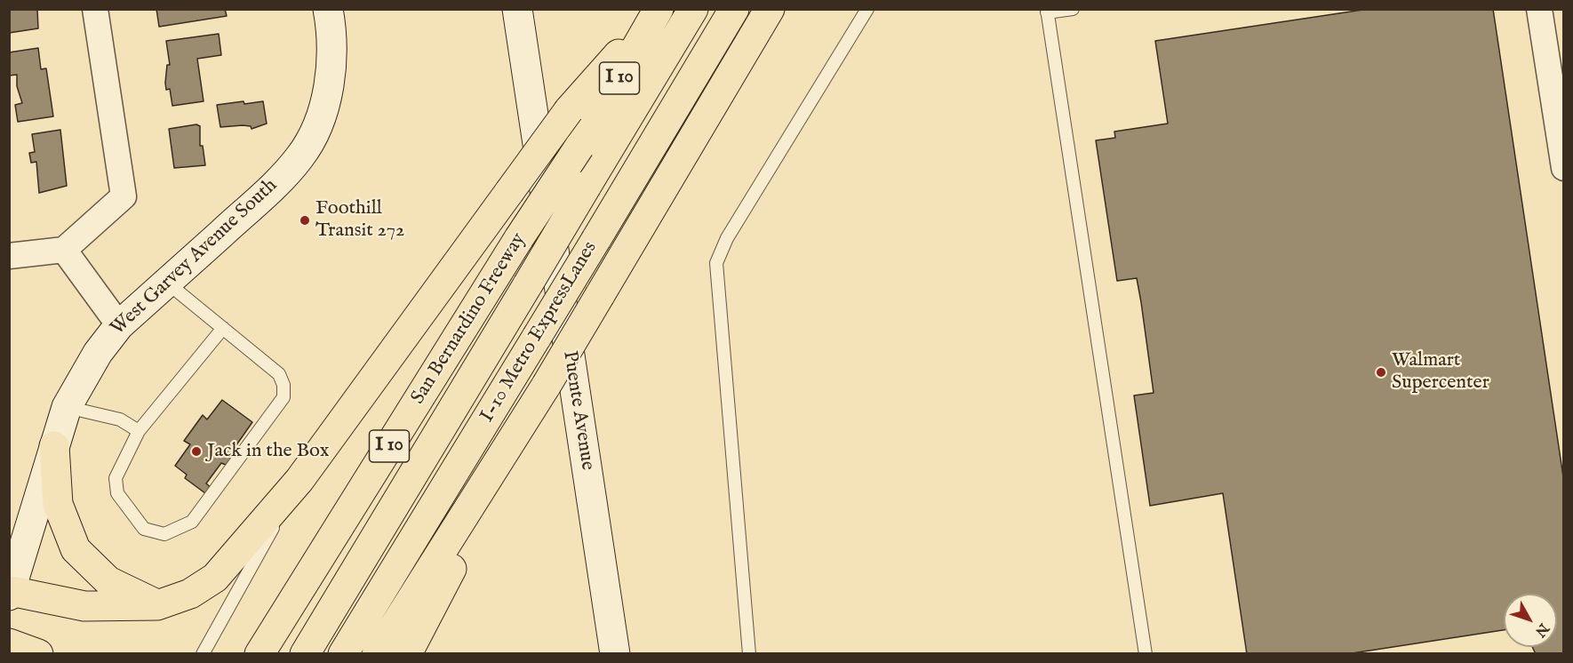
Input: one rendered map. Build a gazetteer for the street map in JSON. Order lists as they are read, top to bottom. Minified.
{"streets":{"highway":["I 10","San Bernardino Freeway","I-10 Metro ExpressLanes"],"main road":["West Garvey Avenue South","Puente Avenue"]},"places":["Foothill Transit 272","Walmart Supercenter","Jack in the Box"],"north":"bottom right"}
